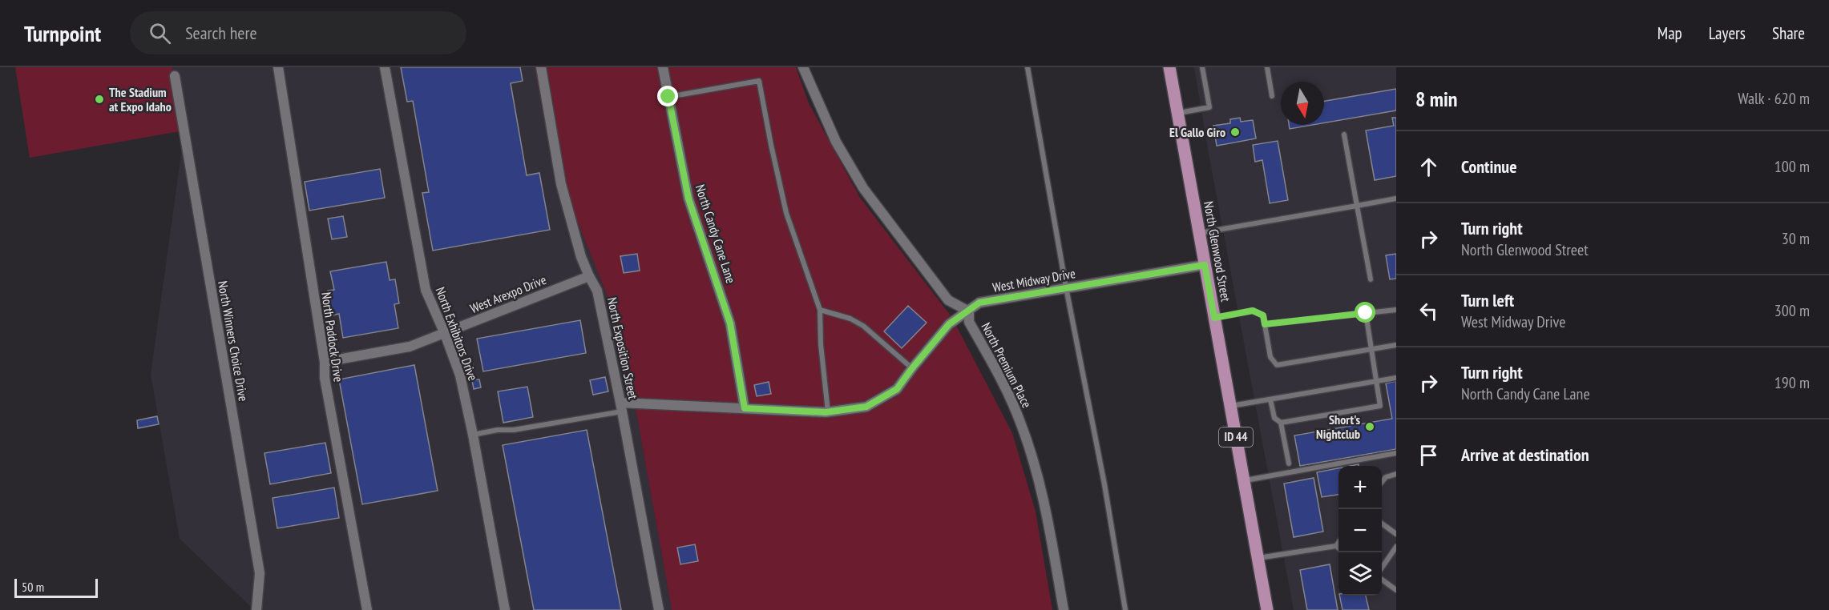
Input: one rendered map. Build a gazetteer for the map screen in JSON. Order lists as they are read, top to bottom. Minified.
{"streets":{"main road":["North Glenwood Street","ID 44"],"street":["North Candy Cane Lane","West Midway Drive","West Arexpo Drive","North Exhibitors Drive","North Paddock Drive","North Winners Choice Drive","North Exposition Street","North Premium Place"]},"crossings":[["North Candy Cane Lane","West Midway Drive"],["North Glenwood Street","West Midway Drive"],["West Midway Drive","North Exposition Street"],["West Midway Drive","North Premium Place"],["West Arexpo Drive","North Exhibitors Drive"],["West Arexpo Drive","North Paddock Drive"],["West Arexpo Drive","North Exposition Street"]],"places":["The Stadium at Expo Idaho","El Gallo Giro","Short's Nightclub"],"scale_bar":"50 m","north":"bottom","page":{"header":"Turnpoint","search":"Search here","nav":["Map","Layers","Share"],"heading":["8 min","Walk · 620 m"],"list":[["Continue","100 m"],["Turn right","North Glenwood Street","30 m"],["Turn left","West Midway Drive","300 m"],["Turn right","North Candy Cane Lane","190 m"],"Arrive at destination"],"map_buttons":["+","−"],"scale":"50 m"}}
